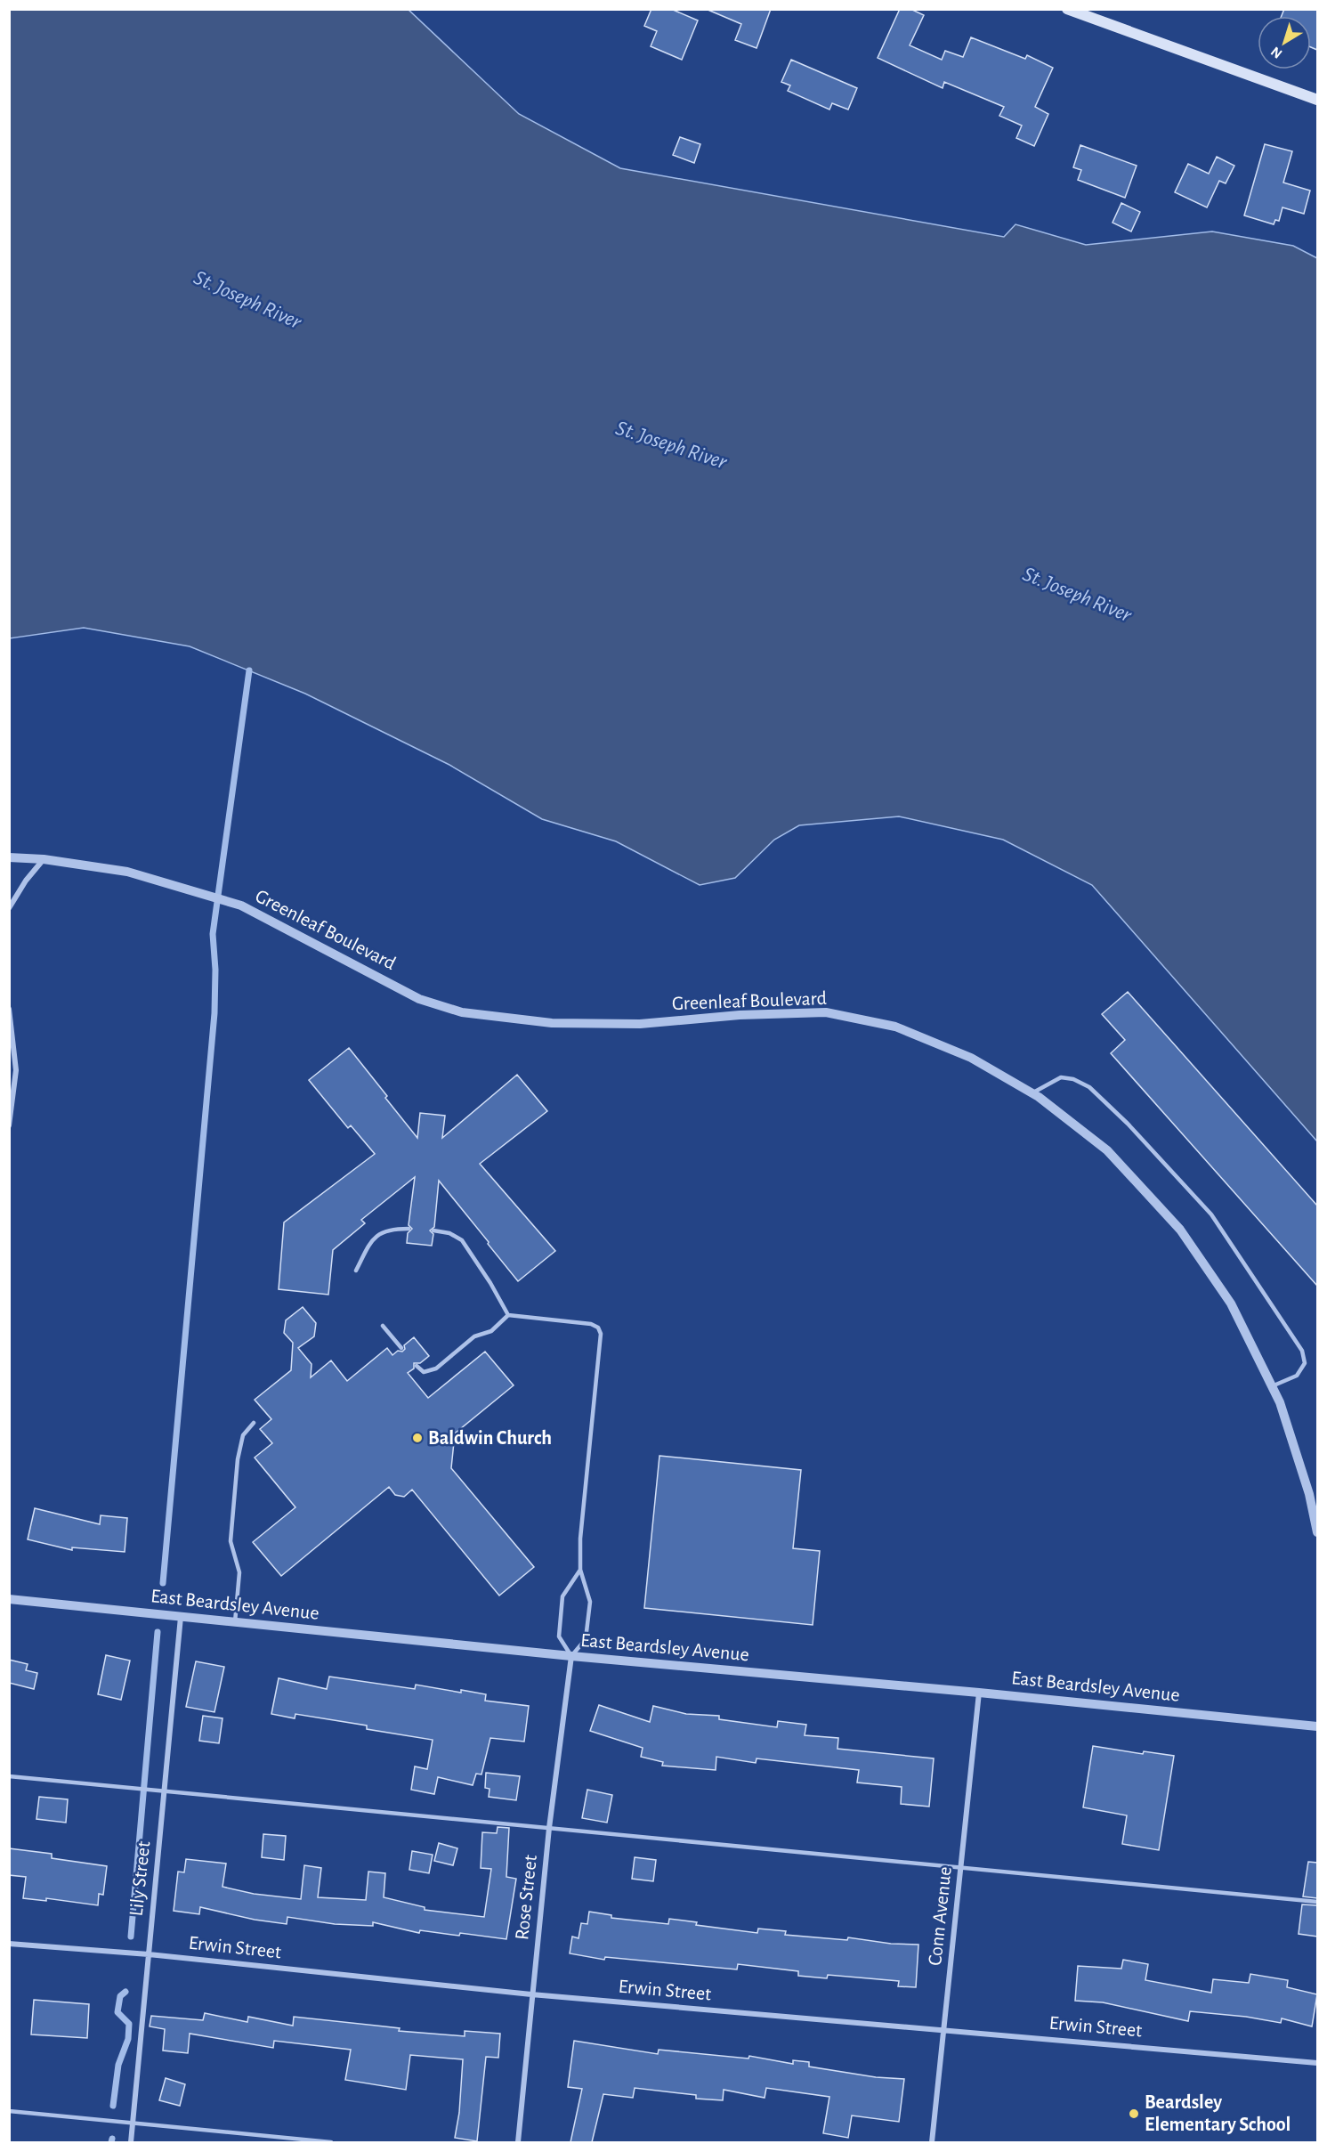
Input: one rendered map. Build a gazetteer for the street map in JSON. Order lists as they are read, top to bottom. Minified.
{"streets":{"street":["Greenleaf Boulevard","East Beardsley Avenue","Lily Street","Rose Street","Conn Avenue","Erwin Street"]},"crossings":[["East Beardsley Avenue","Lily Street"],["East Beardsley Avenue","Rose Street"],["East Beardsley Avenue","Conn Avenue"],["Lily Street","Erwin Street"],["Rose Street","Erwin Street"],["Conn Avenue","Erwin Street"]],"water":["St. Joseph River"],"places":["Baldwin Church","Beardsley Elementary School"],"north":"bottom left"}
